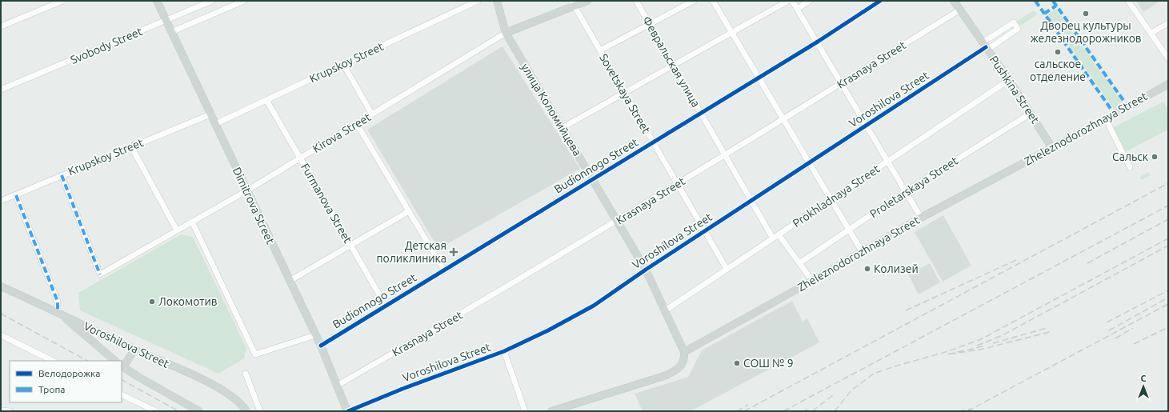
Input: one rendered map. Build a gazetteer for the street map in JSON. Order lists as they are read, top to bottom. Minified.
{"streets":{"main road":["Pushkina Street","Voroshilova Street","улица Коломийцева","Zheleznodorozhnaya Street","Kirova Street","Dimitrova Street"],"street":["Svobody Street","Февральская улица","Krupskoy Street","Krasnaya Street","Sovetskaya Street","Budionnogo Street","Proletarskaya Street","Prokhladnaya Street","Furmanova Street"]},"crossings":[["Svobody Street","Dimitrova Street"],["Февральская улица","Krasnaya Street"],["Февральская улица","Voroshilova Street"],["Февральская улица","Budionnogo Street"],["Февральская улица","Prokhladnaya Street"],["Krupskoy Street","Kirova Street"],["Krupskoy Street","Furmanova Street"],["Krupskoy Street","Dimitrova Street"],["Krasnaya Street","Pushkina Street"],["Krasnaya Street","Sovetskaya Street"],["Krasnaya Street","улица Коломийцева"],["Krasnaya Street","Dimitrova Street"],["Pushkina Street","Voroshilova Street"],["Pushkina Street","Zheleznodorozhnaya Street"],["Pushkina Street","Proletarskaya Street"],["Pushkina Street","Prokhladnaya Street"],["Sovetskaya Street","Voroshilova Street"],["Sovetskaya Street","Kirova Street"],["Sovetskaya Street","Budionnogo Street"],["Sovetskaya Street","Prokhladnaya Street"],["Voroshilova Street","улица Коломийцева"],["Voroshilova Street","Dimitrova Street"],["улица Коломийцева","Zheleznodorozhnaya Street"],["улица Коломийцева","Kirova Street"],["улица Коломийцева","Budionnogo Street"],["улица Коломийцева","Prokhladnaya Street"],["Kirova Street","Furmanova Street"],["Kirova Street","Dimitrova Street"],["Budionnogo Street","Furmanova Street"],["Budionnogo Street","Dimitrova Street"]],"places":{"other":["Дворец культуры железнодорожников","сальское отделение","Сальск","Колизей","Локомотив","СОШ № 9"],"health":["Детская поликлиника"]},"legend":["Велодорожка","Тропа"],"north":"top"}
